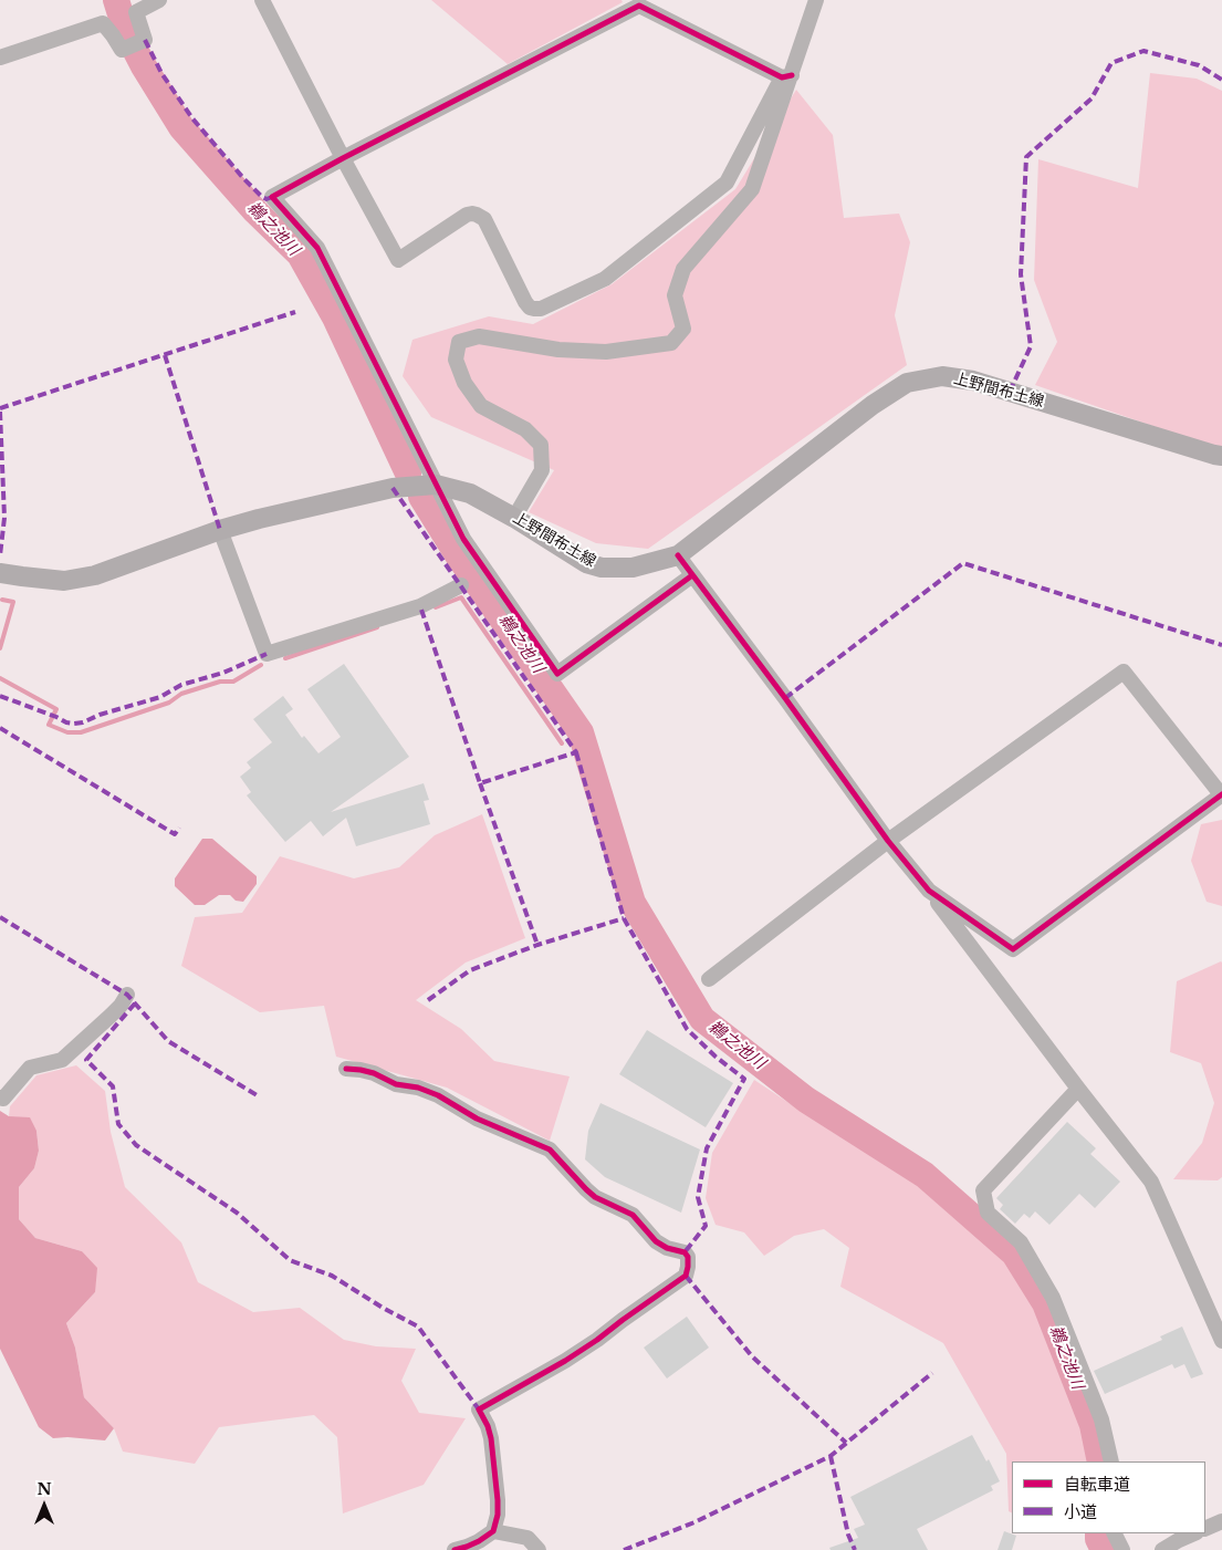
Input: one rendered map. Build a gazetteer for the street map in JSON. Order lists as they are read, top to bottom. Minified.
{"streets":{"main road":["上野間布土線"]},"water":["鵜之池川"],"legend":["自転車道","小道"],"north":"top"}
